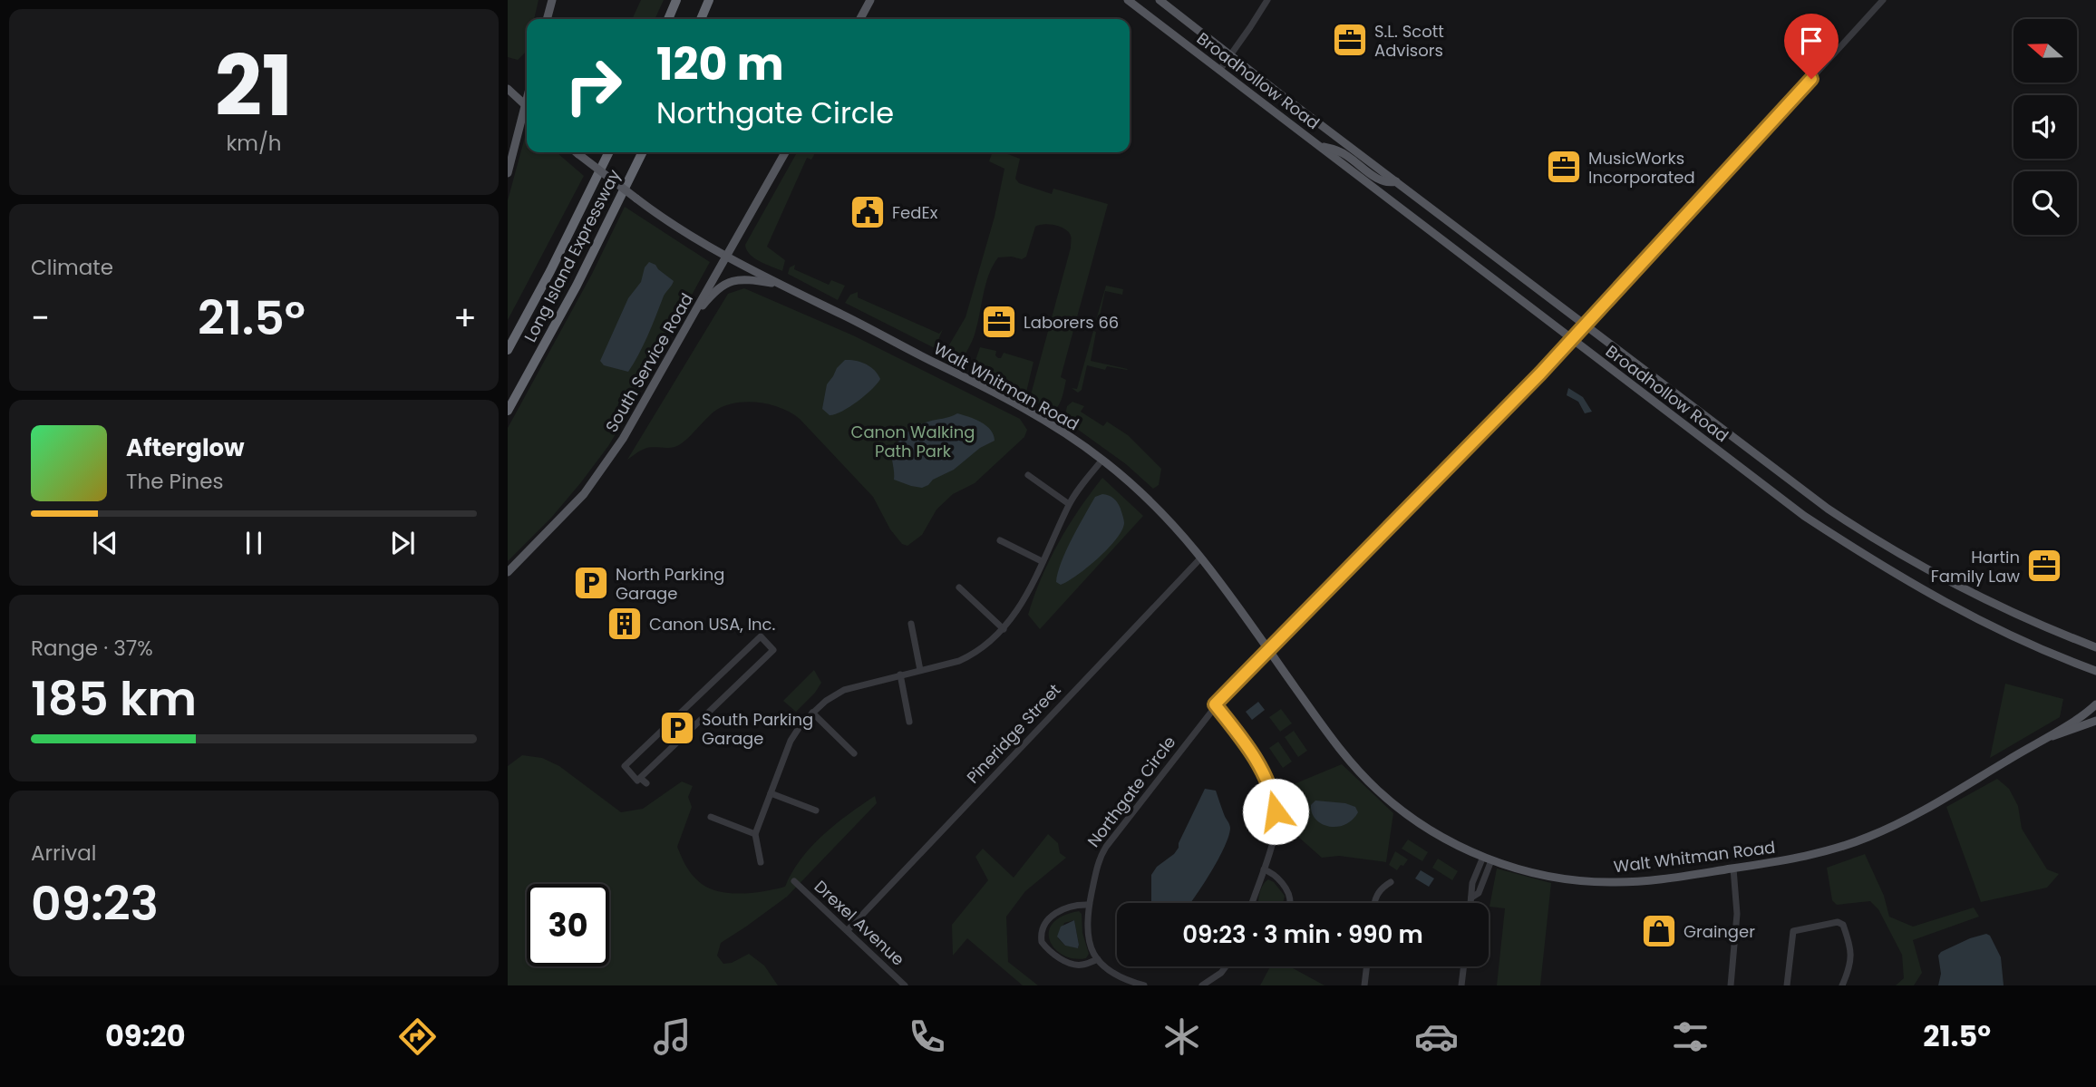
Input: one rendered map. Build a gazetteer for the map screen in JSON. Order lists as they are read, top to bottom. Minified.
{"streets":{"highway":["Long Island Expressway"],"main road":["Broadhollow Road","South Service Road","Walt Whitman Road"],"street":["Pineridge Street","Northgate Circle","Drexel Avenue"]},"crossings":[["Broadhollow Road","Northgate Circle"],["South Service Road","Walt Whitman Road"],["Walt Whitman Road","Pineridge Street"],["Walt Whitman Road","Northgate Circle"],["Pineridge Street","Drexel Avenue"]],"parks":["Canon Walking Path Park"],"places":{"office":["S.L. Scott Advisors","MusicWorks Incorporated","Laborers 66","Hartin Family Law"],"public building":["FedEx"],"parking":["North Parking Garage","South Parking Garage"],"building":["Canon USA, Inc."],"shop":["Grainger"]},"north":"left","page":{"tile":[["21","km/h"],"Climate",["Range · 37%","185 km"],["Arrival","09:23"]],"turn":["120 m","Northgate Circle"],"heat":["−","21.5°","+"],"song":["Afterglow","The Pines"],"limit":"30","trip":"09:23 · 3 min · 990 m","tabs":["09:20","21.5°"]}}
